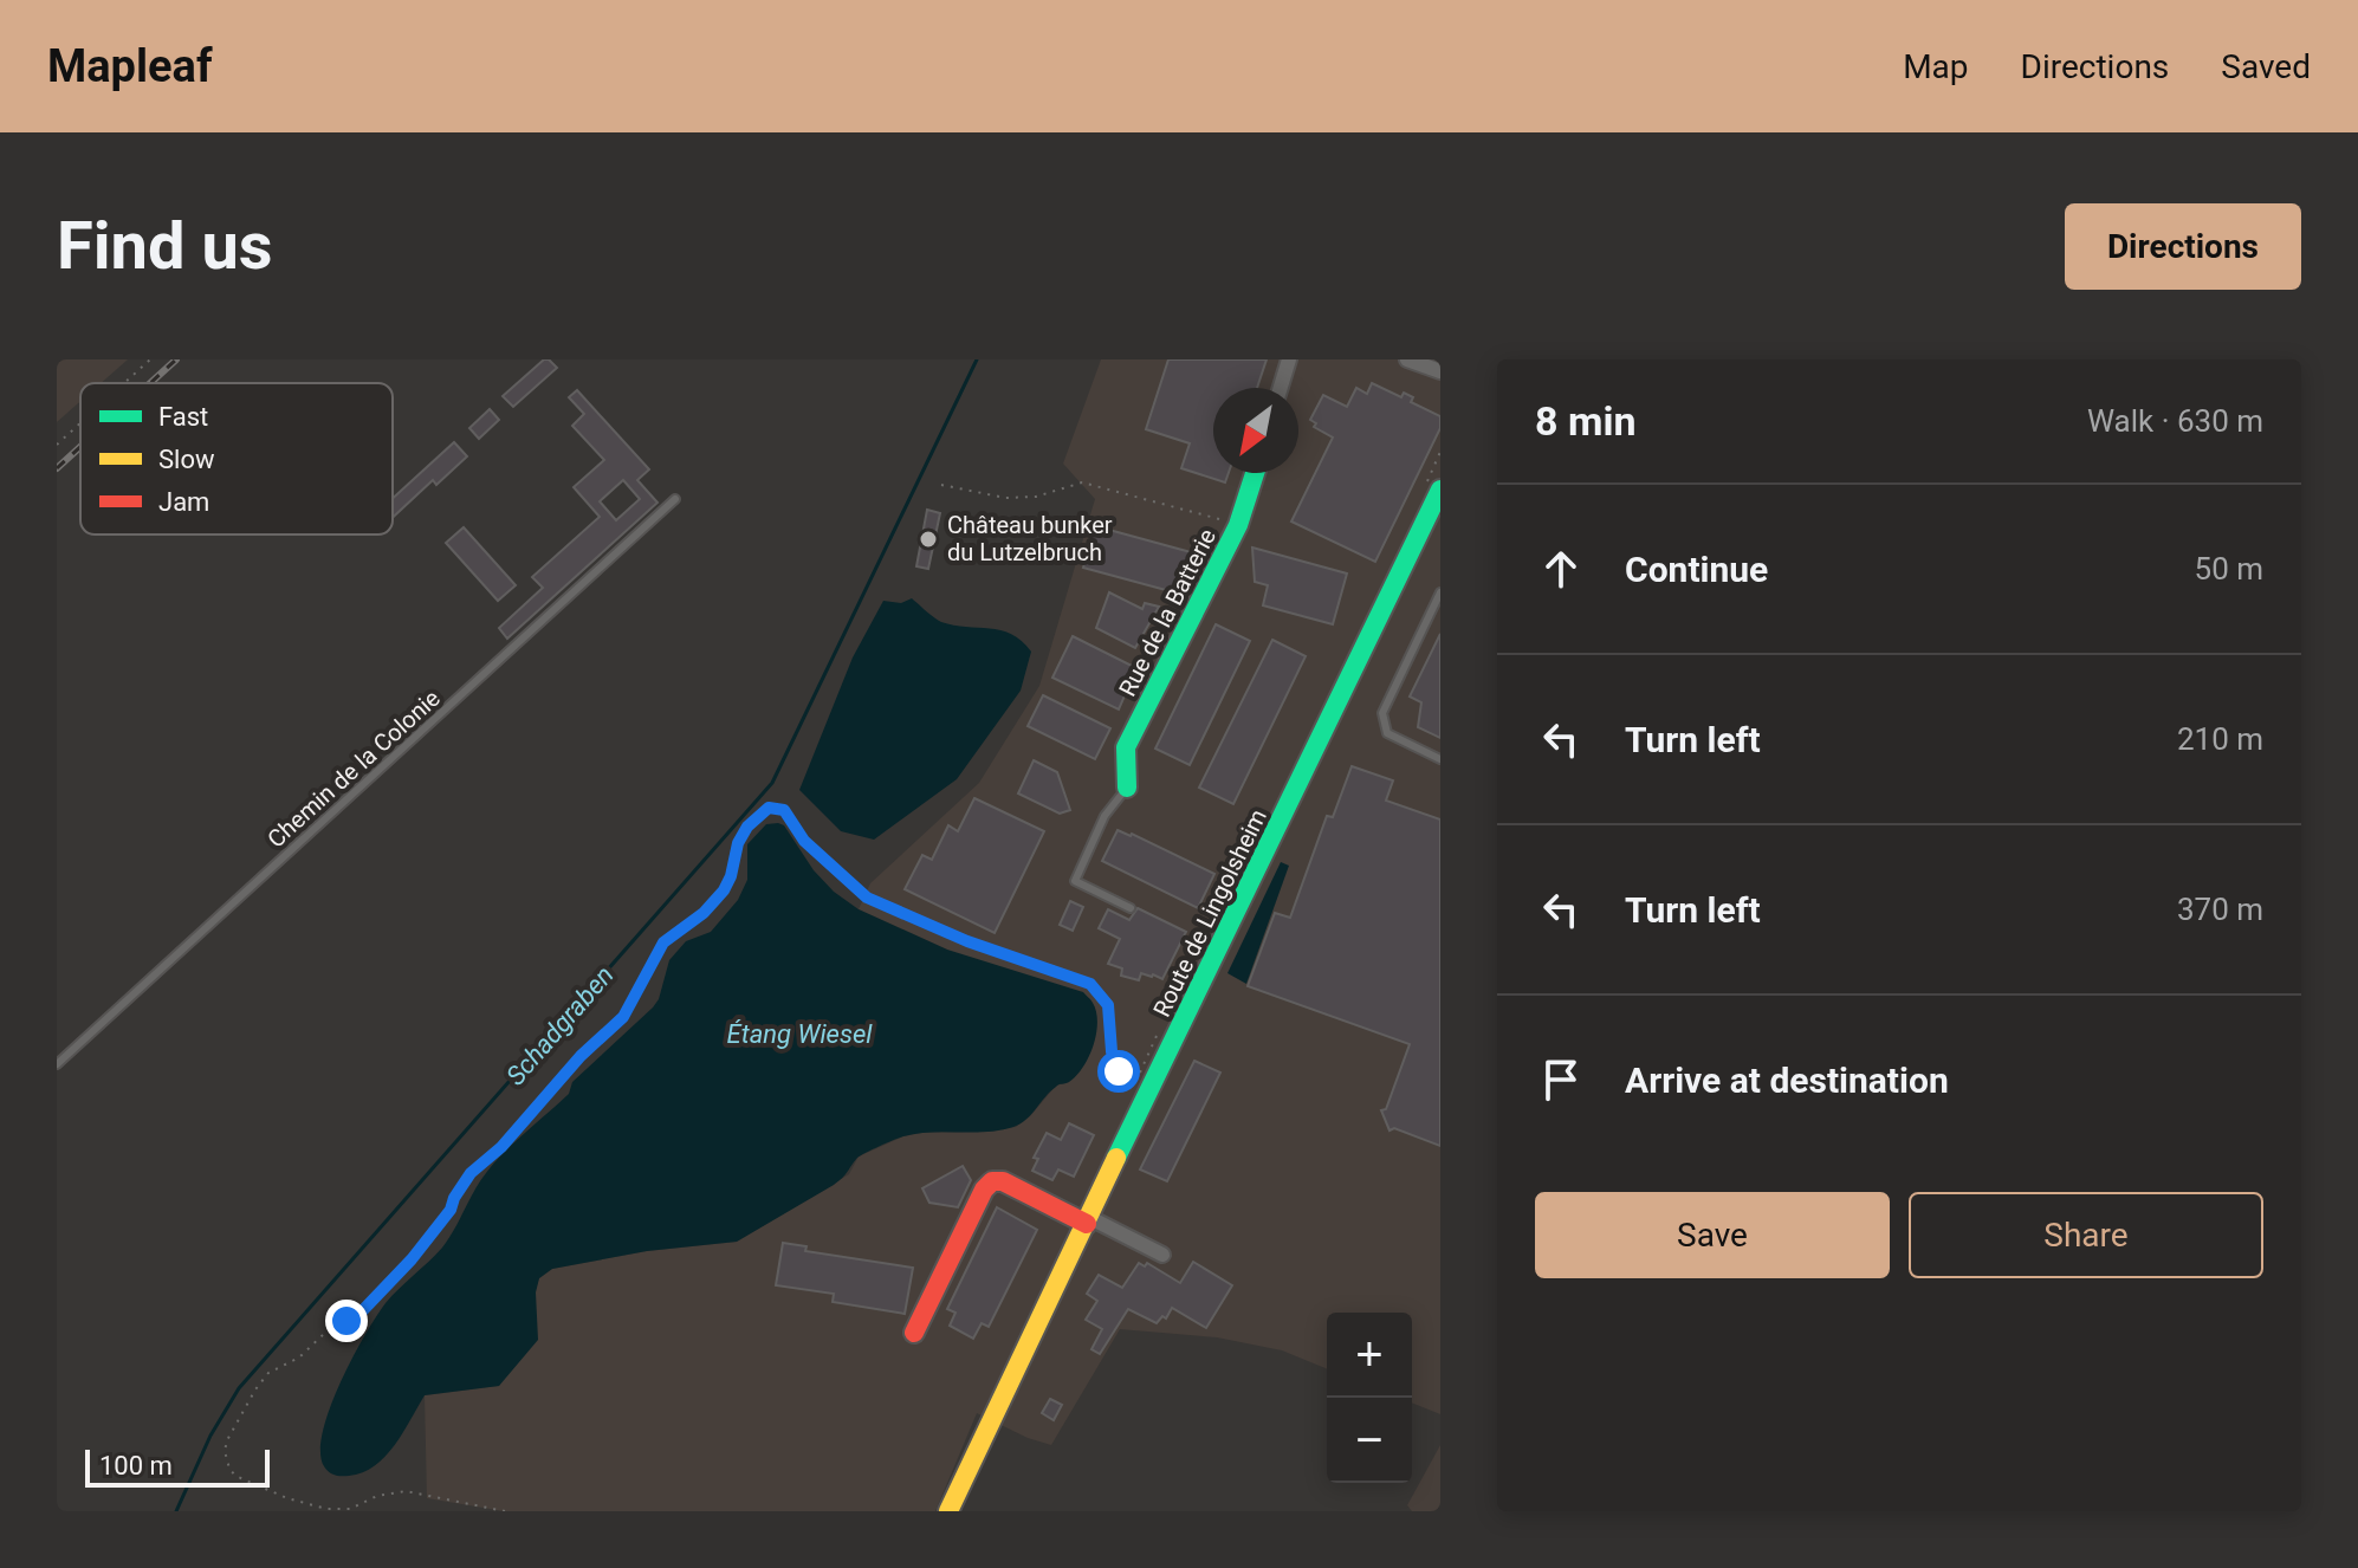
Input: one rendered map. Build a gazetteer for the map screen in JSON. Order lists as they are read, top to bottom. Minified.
{"streets":{"main road":["Rue de la Batterie","Route de Lingolsheim"],"lane":["Chemin de la Colonie"]},"water":["Schadgraben","Étang Wiesel"],"places":["Château bunker du Lutzelbruch"],"legend":["Fast","Slow","Jam"],"scale_bar":"100 m","north":"bottom left","page":{"header":"Mapleaf","nav":["Map","Directions","Saved"],"buttons":["Directions",["Save","Share"]],"title":"Find us","heading":["8 min","Walk · 630 m"],"list":[["Continue","50 m"],["Turn left","210 m"],["Turn left","370 m"],"Arrive at destination"],"map_buttons":["+","−"],"scale":"100 m"}}
